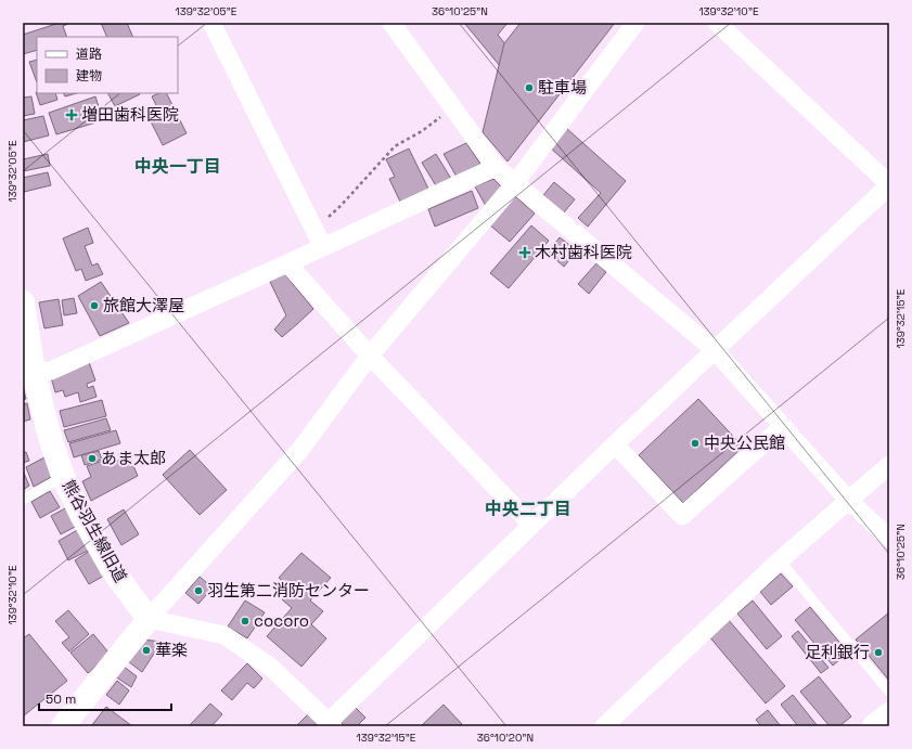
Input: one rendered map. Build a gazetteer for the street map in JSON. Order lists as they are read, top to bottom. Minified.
{"streets":{"street":["熊谷羽生線旧道"]},"districts":["中央一丁目","中央二丁目"],"places":{"other":["駐車場","旅館大澤屋","中央公民館","あま太郎","羽生第二消防センター","cocoro","華楽","足利銀行"],"health":["増田歯科医院","木村歯科医院"]},"legend":["道路","建物"],"scale_bar":"50 m","coordinates":["139°32'05\"E","36°10'25\"N","139°32'10\"E","139°32'15\"E","36°10'20\"N"]}
